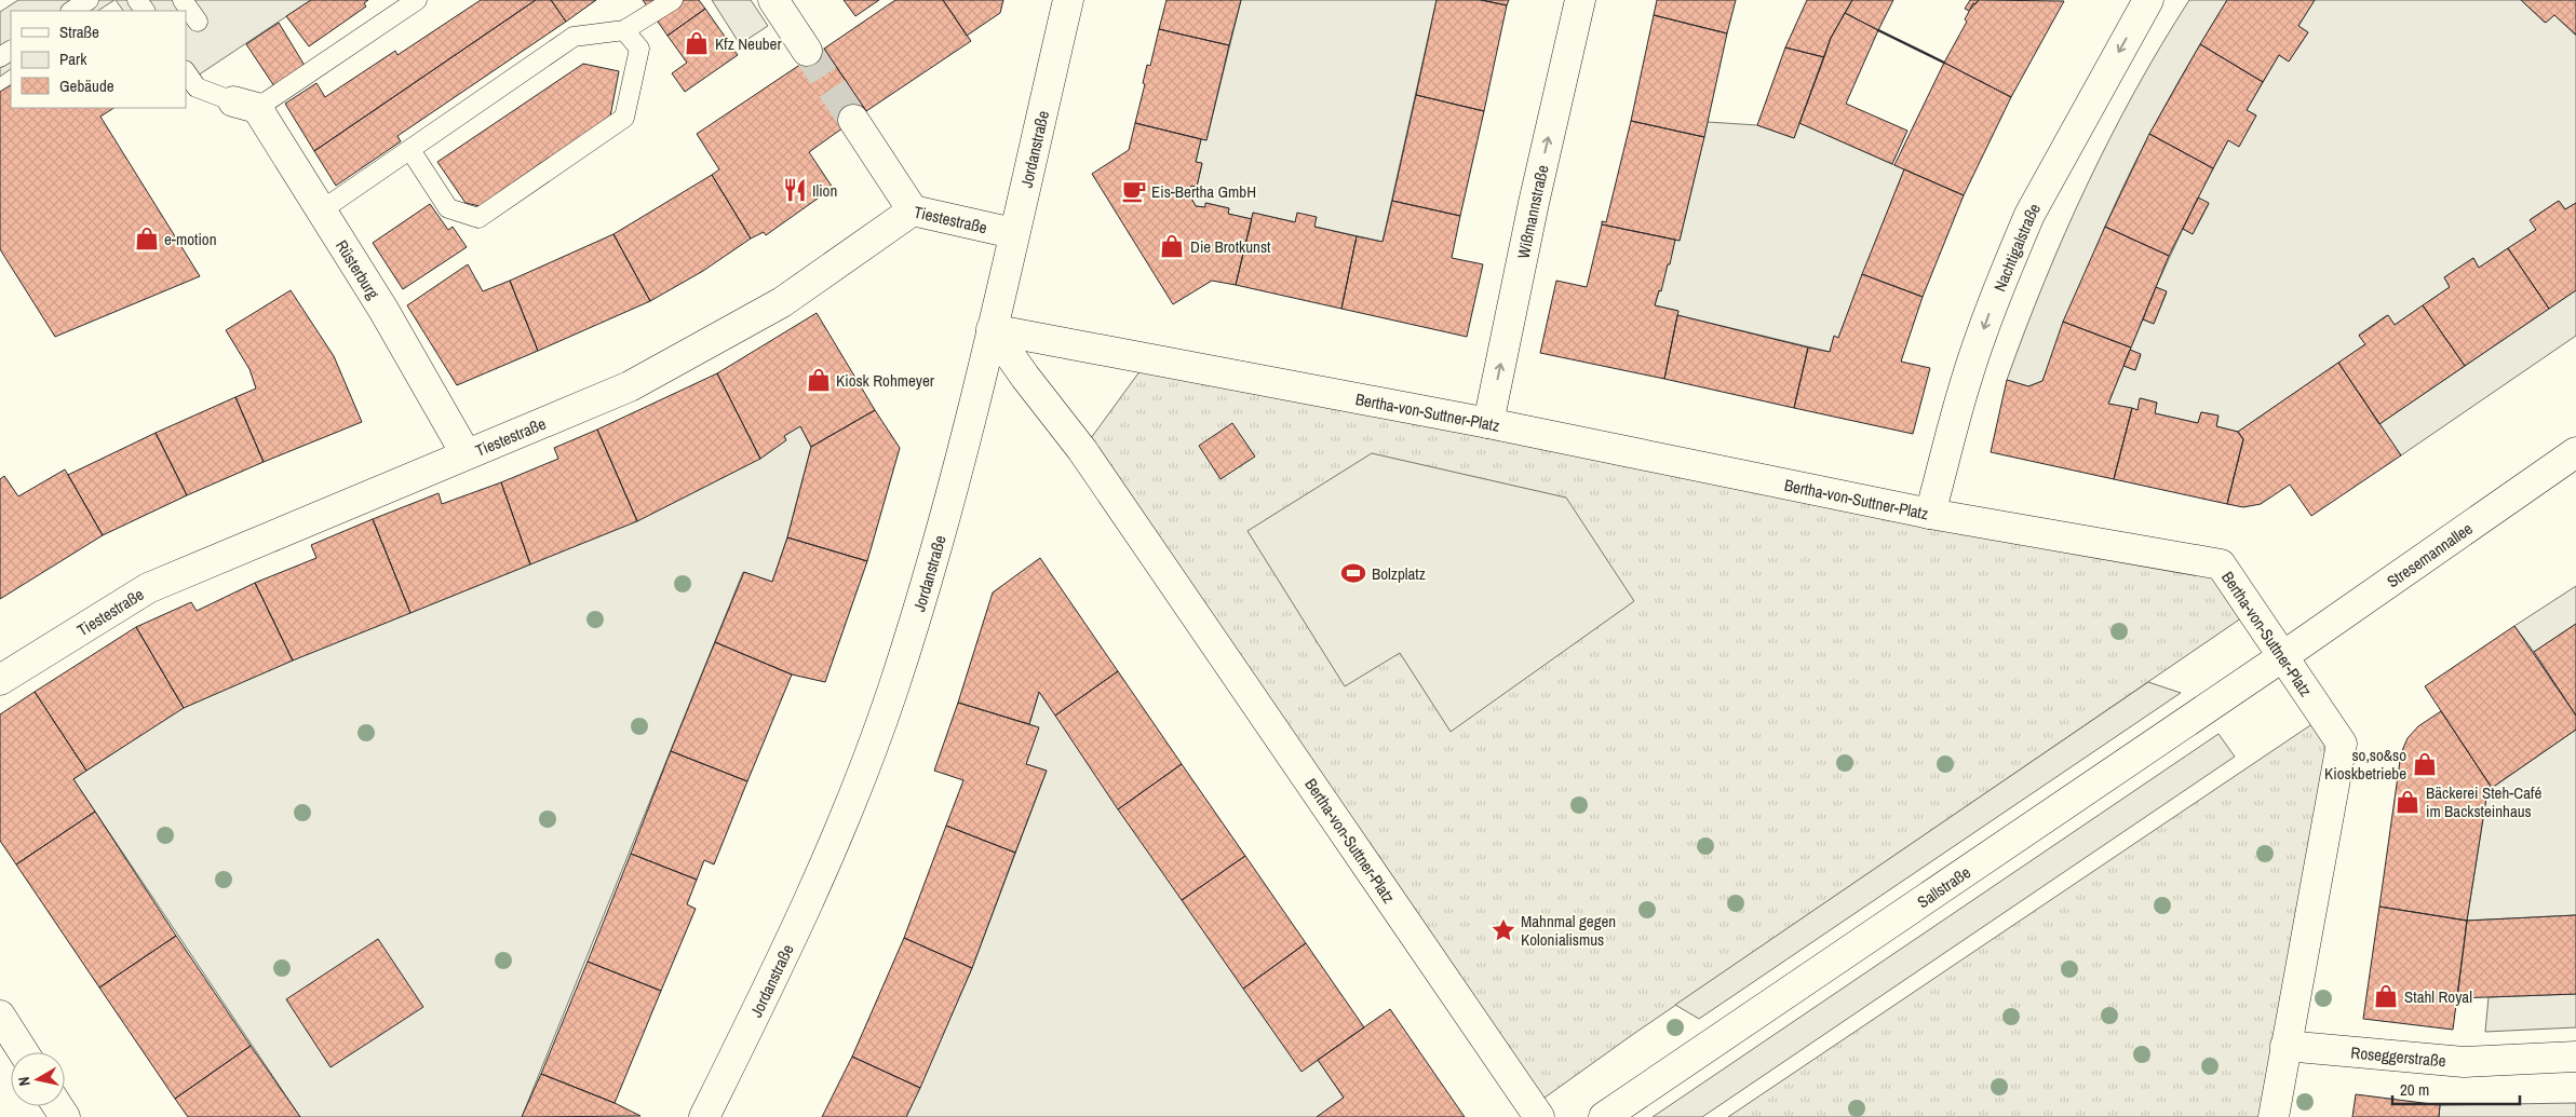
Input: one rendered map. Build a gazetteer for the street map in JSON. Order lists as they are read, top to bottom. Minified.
{"streets":{"street":["Jordanstraße","Wißmannstraße","Tiestestraße","Nachtigalstraße","Rüsterburg","Bertha-von-Suttner-Platz","Stresemannallee","Sallstraße","Roseggerstraße"]},"crossings":[["Jordanstraße","Tiestestraße"],["Jordanstraße","Bertha-von-Suttner-Platz"],["Wißmannstraße","Bertha-von-Suttner-Platz"],["Tiestestraße","Rüsterburg"],["Nachtigalstraße","Bertha-von-Suttner-Platz"],["Bertha-von-Suttner-Platz","Stresemannallee"],["Bertha-von-Suttner-Platz","Sallstraße"],["Bertha-von-Suttner-Platz","Roseggerstraße"],["Stresemannallee","Sallstraße"]],"one_way":["Wißmannstraße","Nachtigalstraße"],"places":{"shop":["Kfz Neuber","e-motion","Die Brotkunst","Kiosk Rohmeyer","so,so&so Kioskbetriebe","Bäckerei Steh-Café im Backsteinhaus","Stahl Royal"],"restaurant":["Ilion"],"cafe":["Eis-Bertha GmbH"],"sports":["Bolzplatz"],"place":["Mahnmal gegen Kolonialismus"]},"legend":["Straße","Park","Gebäude"],"scale_bar":"20 m","north":"left"}
